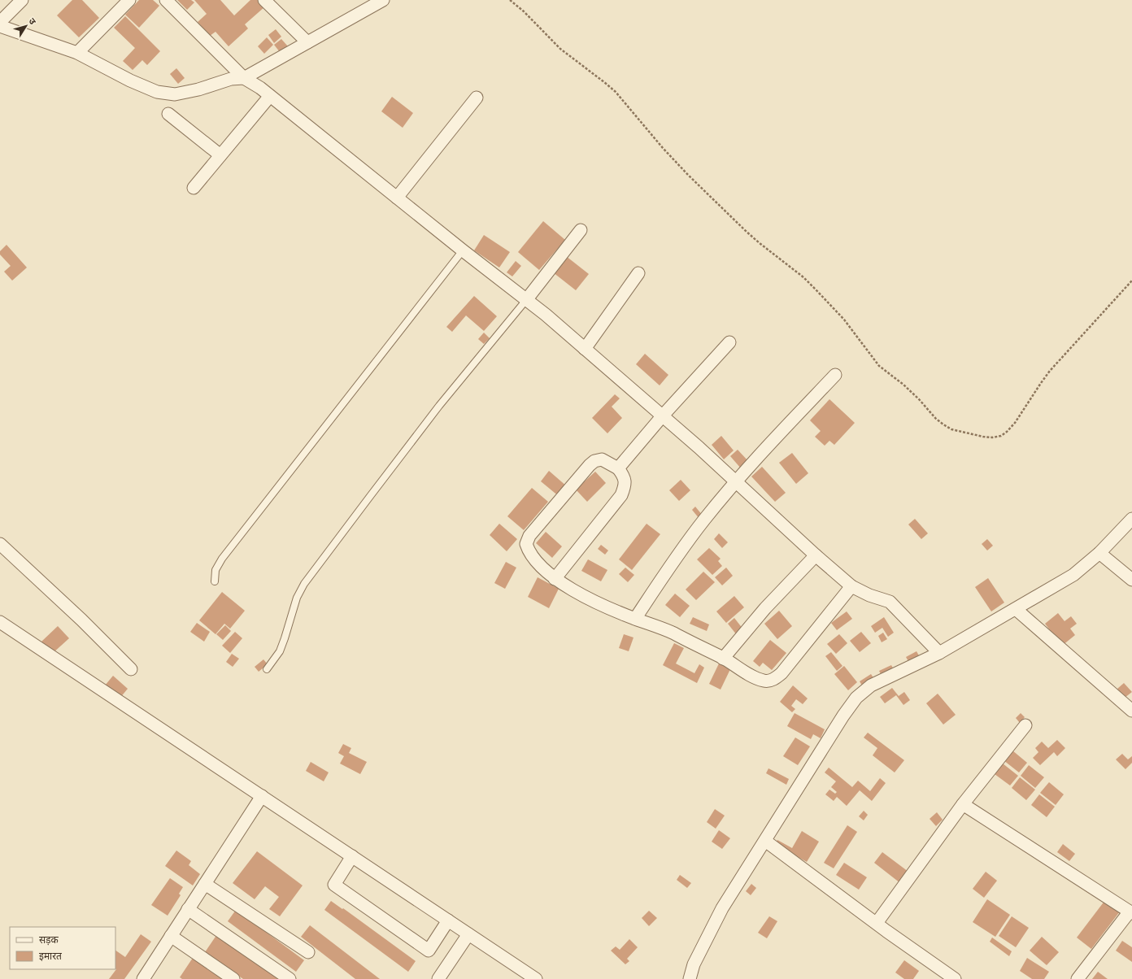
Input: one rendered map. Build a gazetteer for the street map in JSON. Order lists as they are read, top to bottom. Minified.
{"legend":["सड़क","इमारत"],"north":"top right"}
